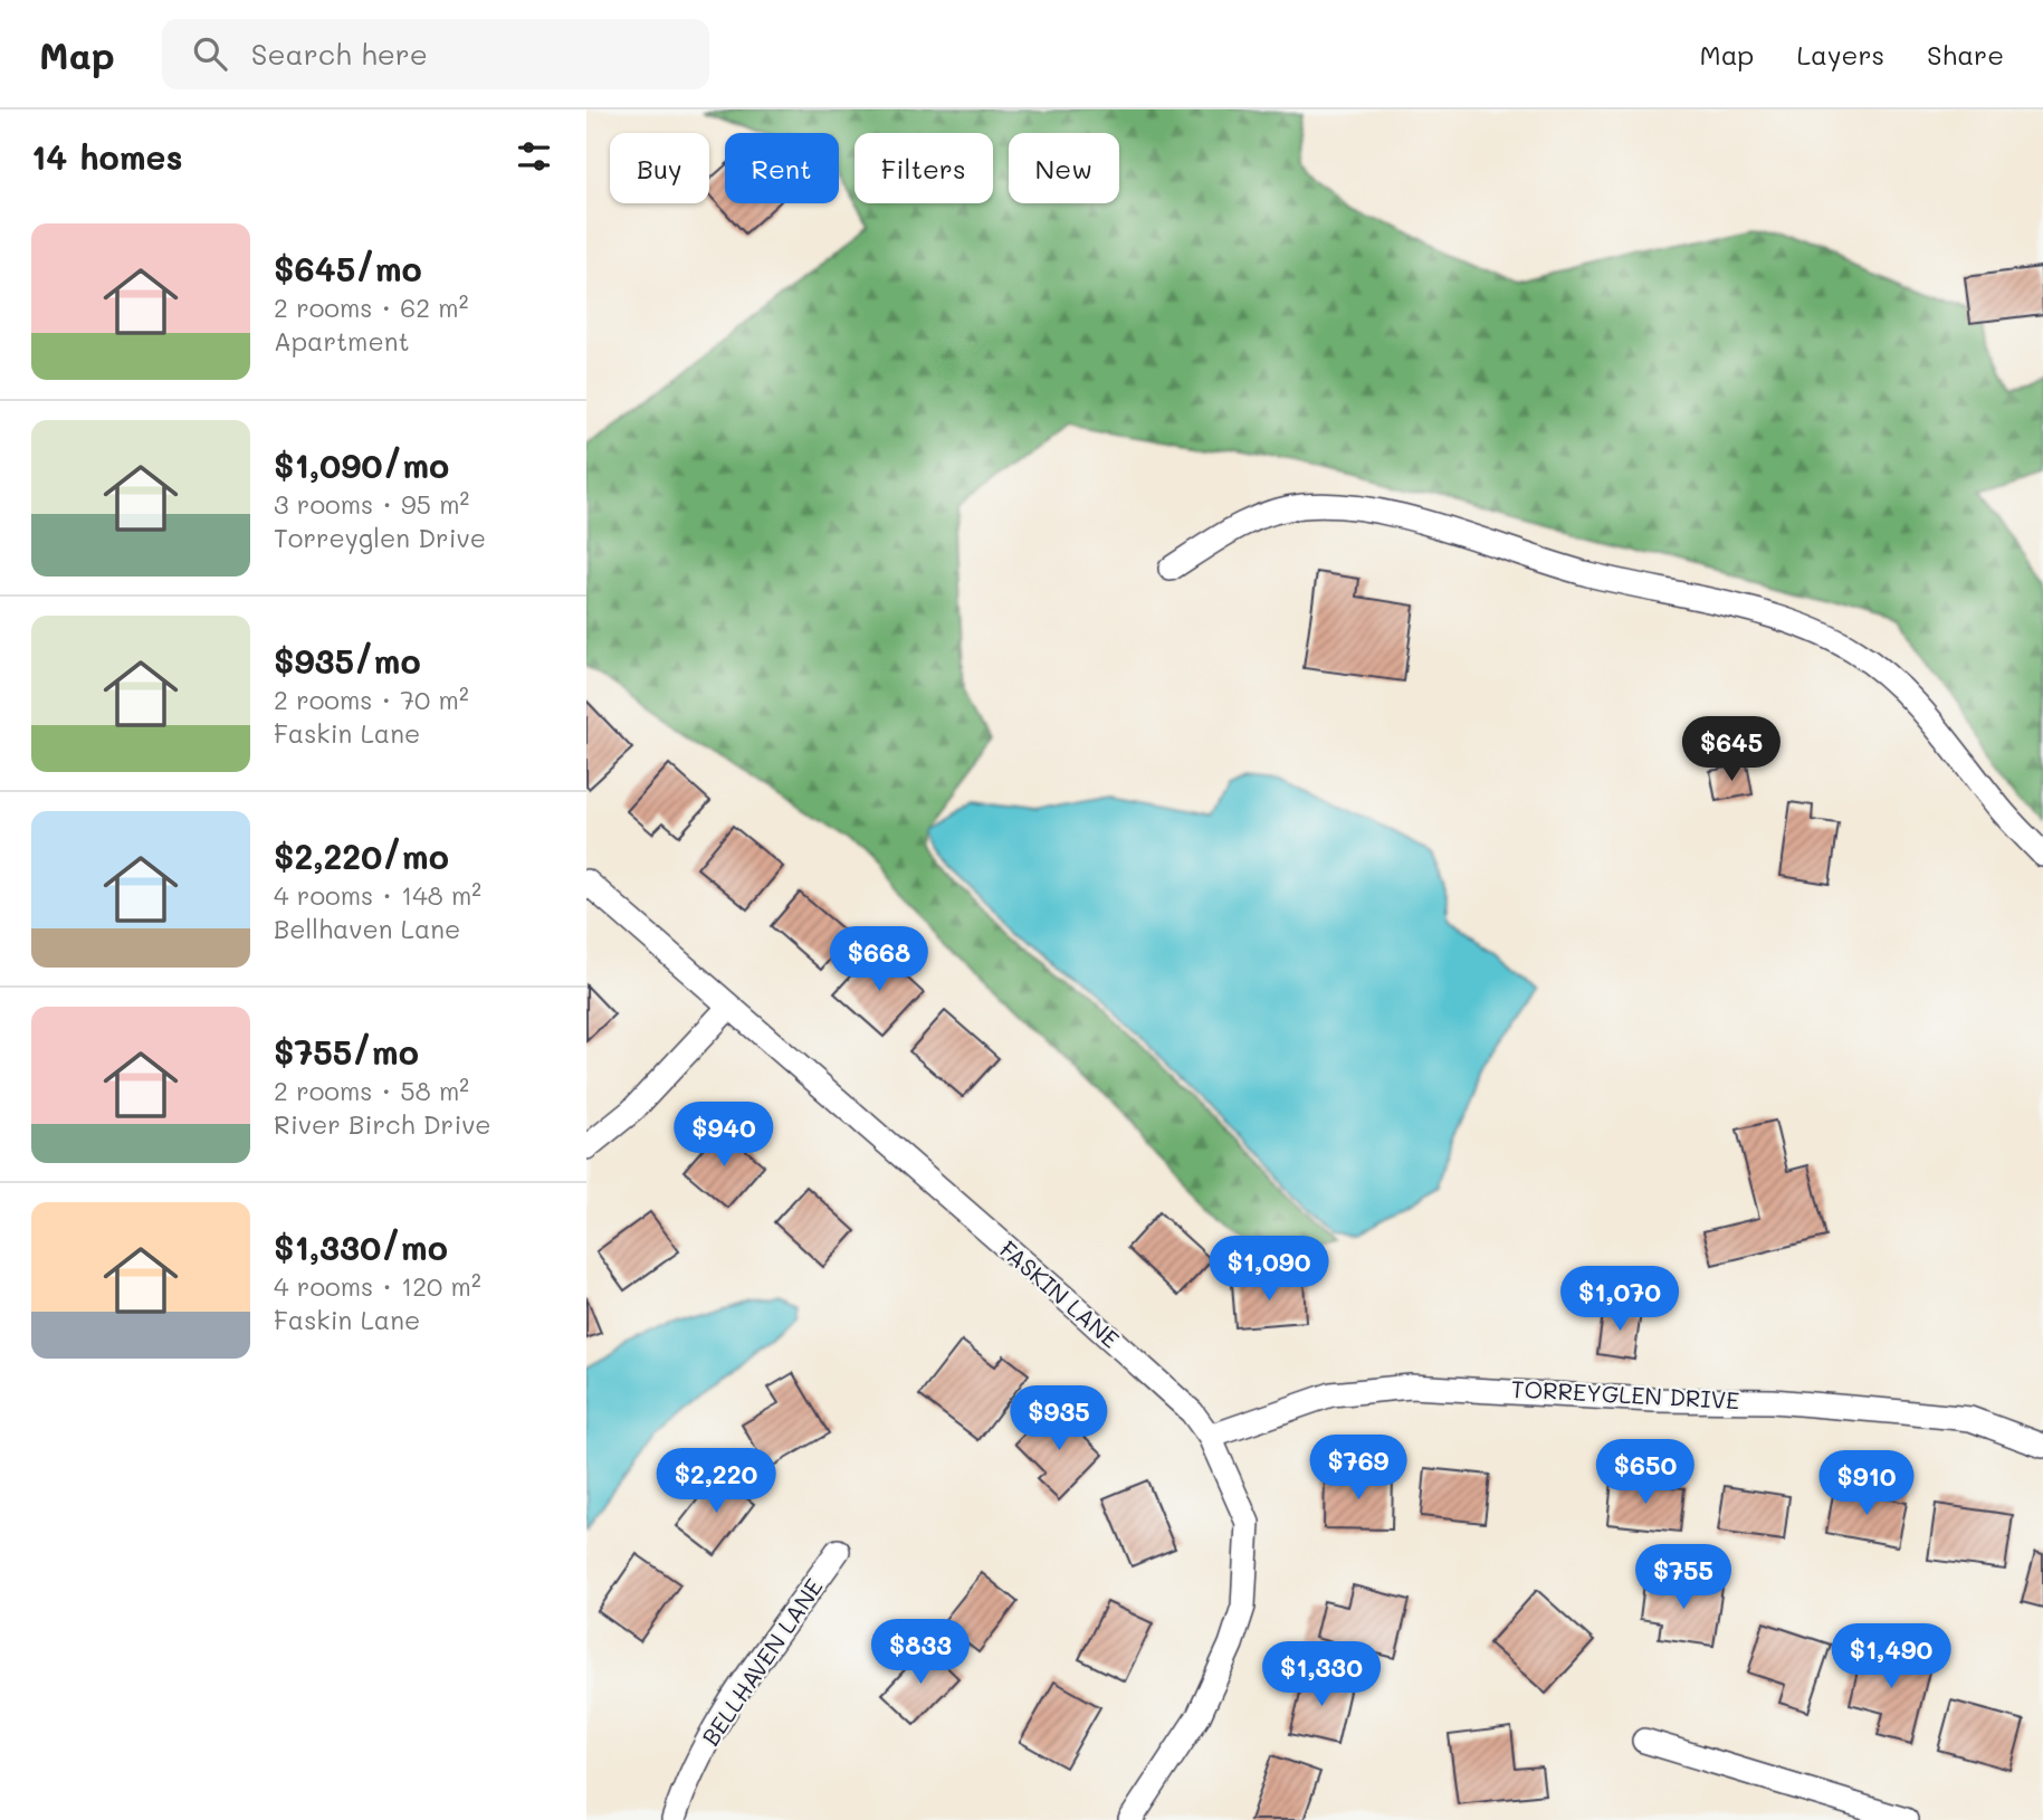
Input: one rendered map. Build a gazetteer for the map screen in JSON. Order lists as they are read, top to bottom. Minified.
{"streets":{"street":["FASKIN LANE","TORREYGLEN DRIVE","BELLHAVEN LANE"]},"crossings":[["FASKIN LANE","TORREYGLEN DRIVE"]],"page":{"header":"Map","search":"Search here","nav":["Map","Layers","Share"],"heading":"14 homes","chip":["Buy","Rent","Filters","New"],"list":[{"name":"$645/mo","note":"2 rooms · 62 m² · Apartment"},{"name":"$1,090/mo","note":"3 rooms · 95 m² · Torreyglen Drive"},{"name":"$935/mo","note":"2 rooms · 70 m² · Faskin Lane"},{"name":"$2,220/mo","note":"4 rooms · 148 m² · Bellhaven Lane"},{"name":"$755/mo","note":"2 rooms · 58 m² · River Birch Drive"},{"name":"$1,330/mo","note":"4 rooms · 120 m² · Faskin Lane"}],"price":["$645","$668","$940","$1,090","$1,070","$935","$769","$650","$2,220","$910","$755","$833","$1,490","$1,330"]}}
